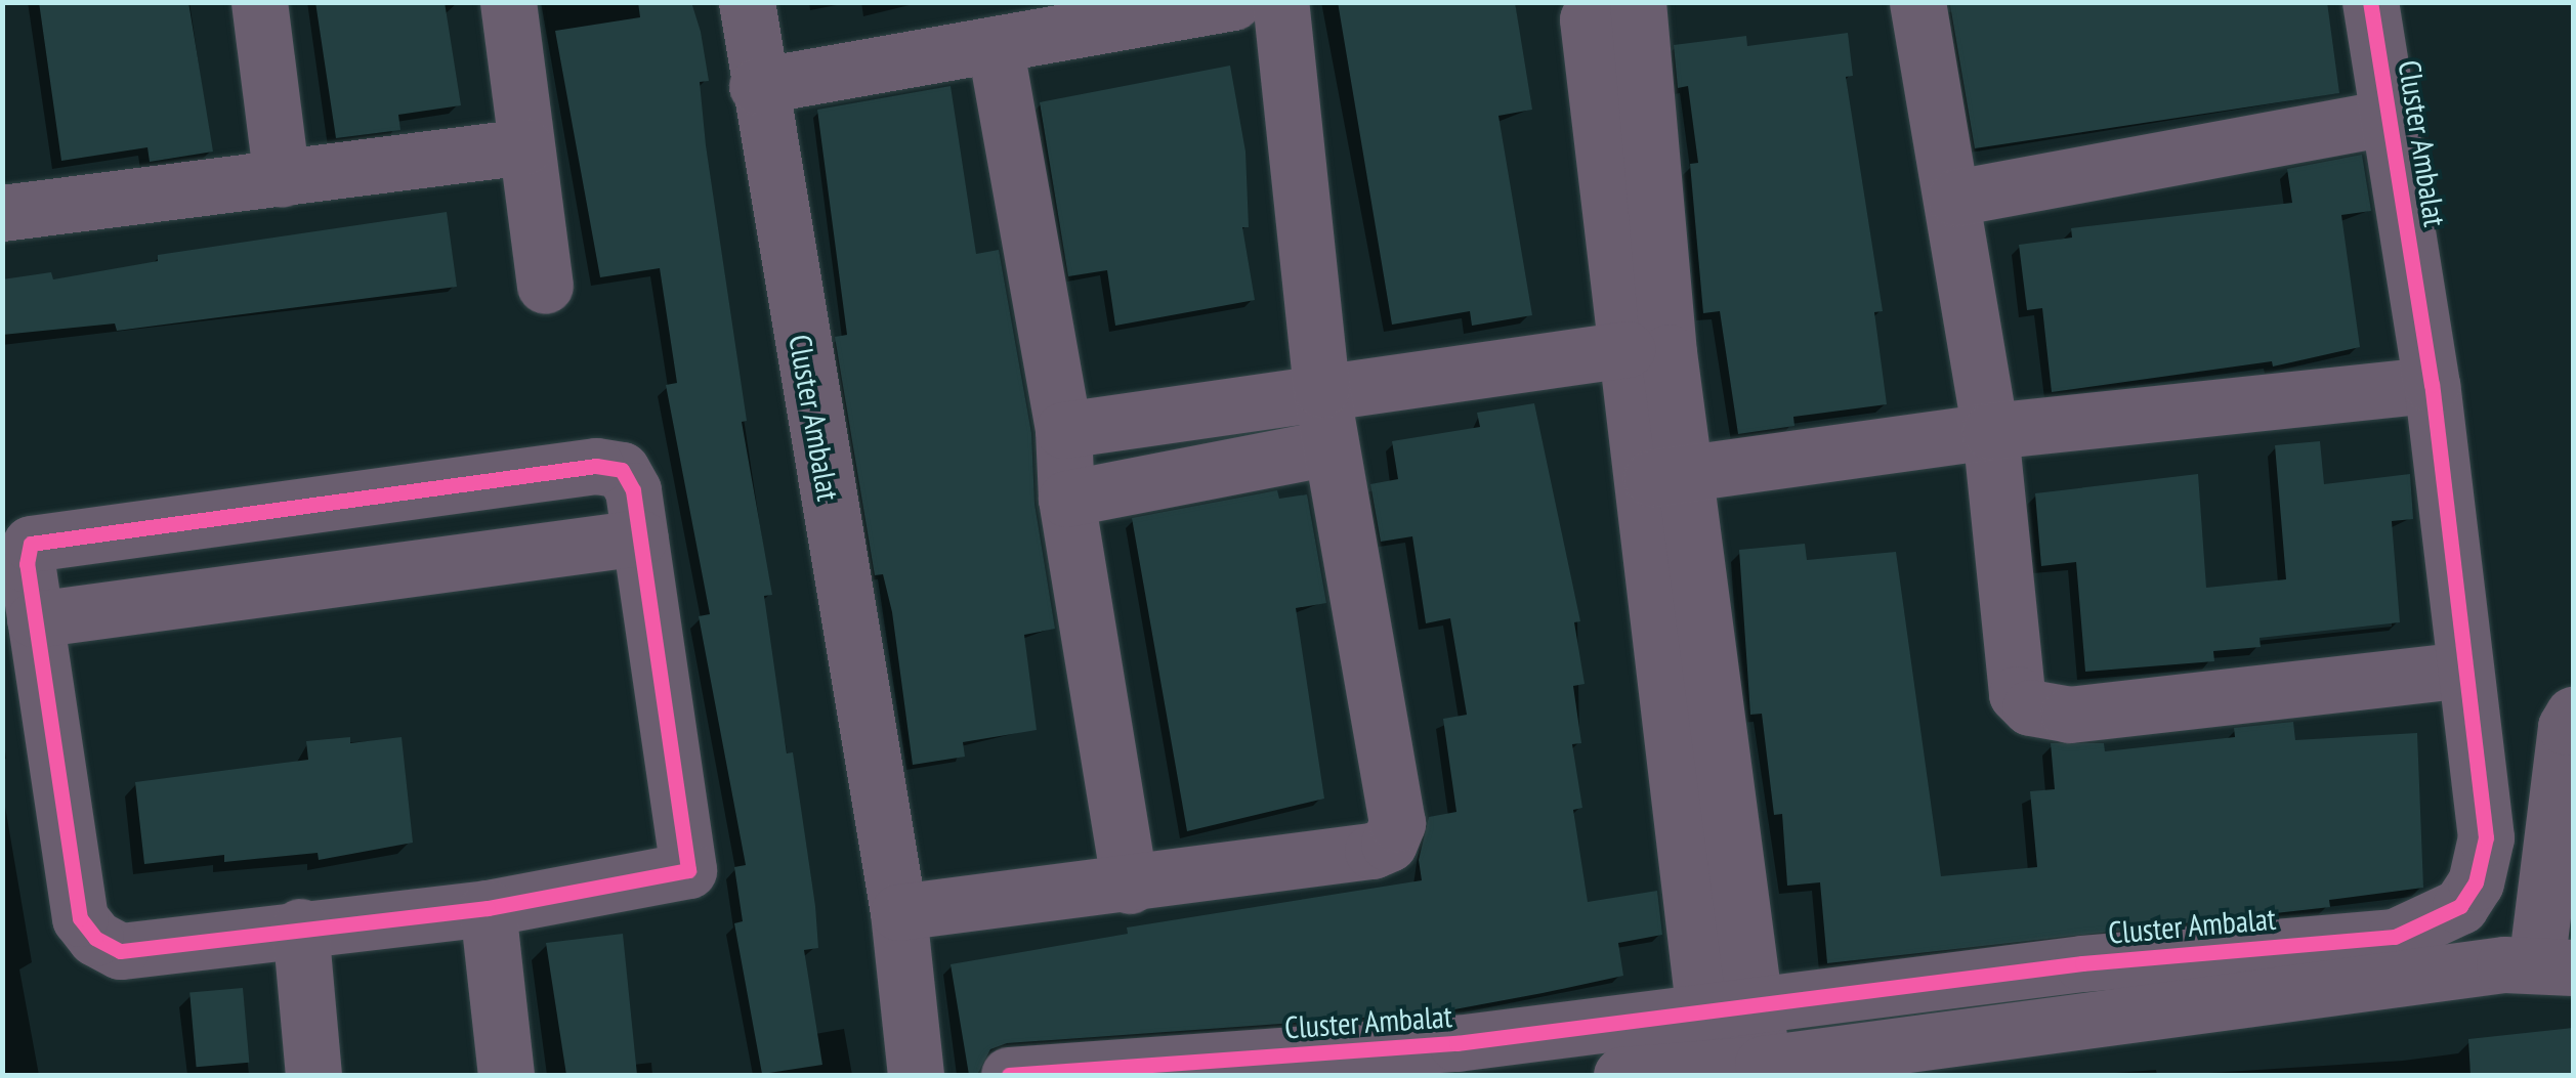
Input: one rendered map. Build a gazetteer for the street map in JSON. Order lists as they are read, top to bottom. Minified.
{"streets":{"street":["Cluster Ambalat"]}}
